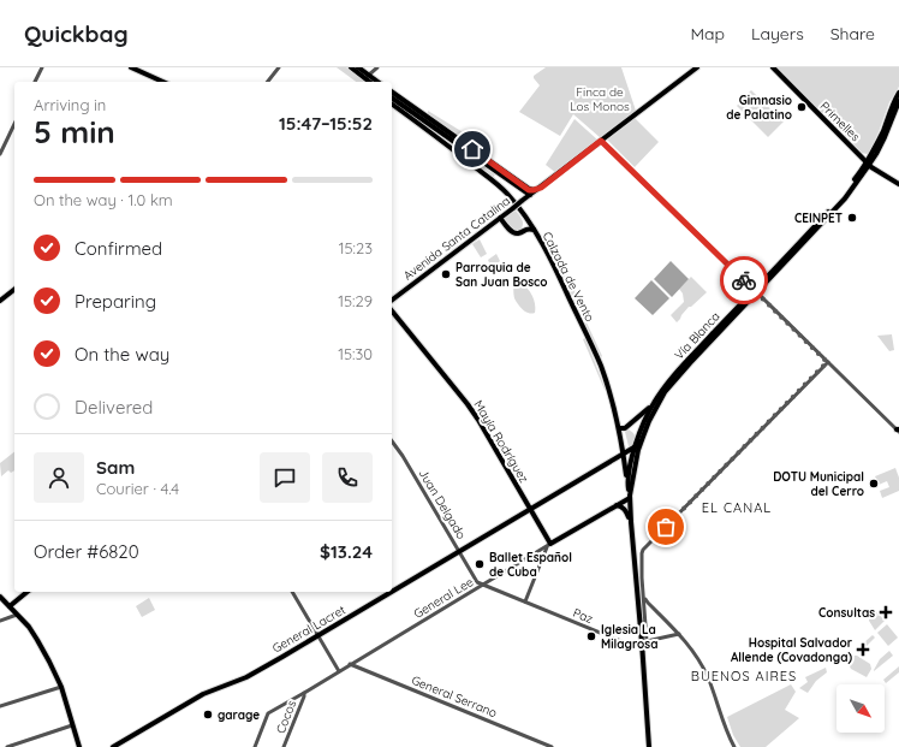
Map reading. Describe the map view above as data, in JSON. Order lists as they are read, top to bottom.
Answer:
{
  "streets": {
    "main road": [
      "Primelles",
      "Avenida Santa Catalina",
      "Calzada de Vento",
      "Vía Blanca",
      "Mayía Rodríguez",
      "General Lee",
      "General Lacret"
    ],
    "street": [
      "Juan Delgado",
      "Paz",
      "General Serrano",
      "Cocos"
    ]
  },
  "crossings": [
    ["Primelles", "Vía Blanca"],
    ["Calzada de Vento", "General Lacret"],
    ["Vía Blanca", "General Lee"],
    ["Vía Blanca", "Paz"],
    ["Vía Blanca", "General Lacret"],
    ["Mayía Rodríguez", "General Lee"],
    ["Mayía Rodríguez", "General Lacret"],
    ["Juan Delgado", "General Lee"],
    ["Juan Delgado", "Paz"],
    ["Juan Delgado", "General Lacret"],
    ["General Lee", "Paz"],
    ["General Lee", "General Serrano"],
    ["General Lee", "Cocos"]
  ],
  "districts": ["EL CANAL", "BUENOS AIRES"],
  "parks": ["Finca de Los Monos"],
  "places": {
    "other": [
      "Gimnasio de Palatino",
      "CEINPET",
      "Parroquia de San Juan Bosco",
      "DOTU Municipal del Cerro",
      "Ballet Español de Cuba",
      "Iglesia La Milagrosa",
      "garage"
    ],
    "health": ["Consultas", "Hospital Salvador Allende (Covadonga)"]
  },
  "north": "bottom right",
  "page": {
    "header": "Quickbag",
    "nav": ["Map", "Layers", "Share"],
    "heading": ["5 min", "Arriving in", "15:47–15:52"],
    "panel": [
      "Sam",
      "Courier · 4.4",
      "Order #6820",
      "$13.24"
    ],
    "bar": "On the way · 1.0 km",
    "list": [
      ["Confirmed", "15:23"],
      ["Preparing", "15:29"],
      ["On the way", "15:30"],
      "Delivered"
    ]
  }
}
